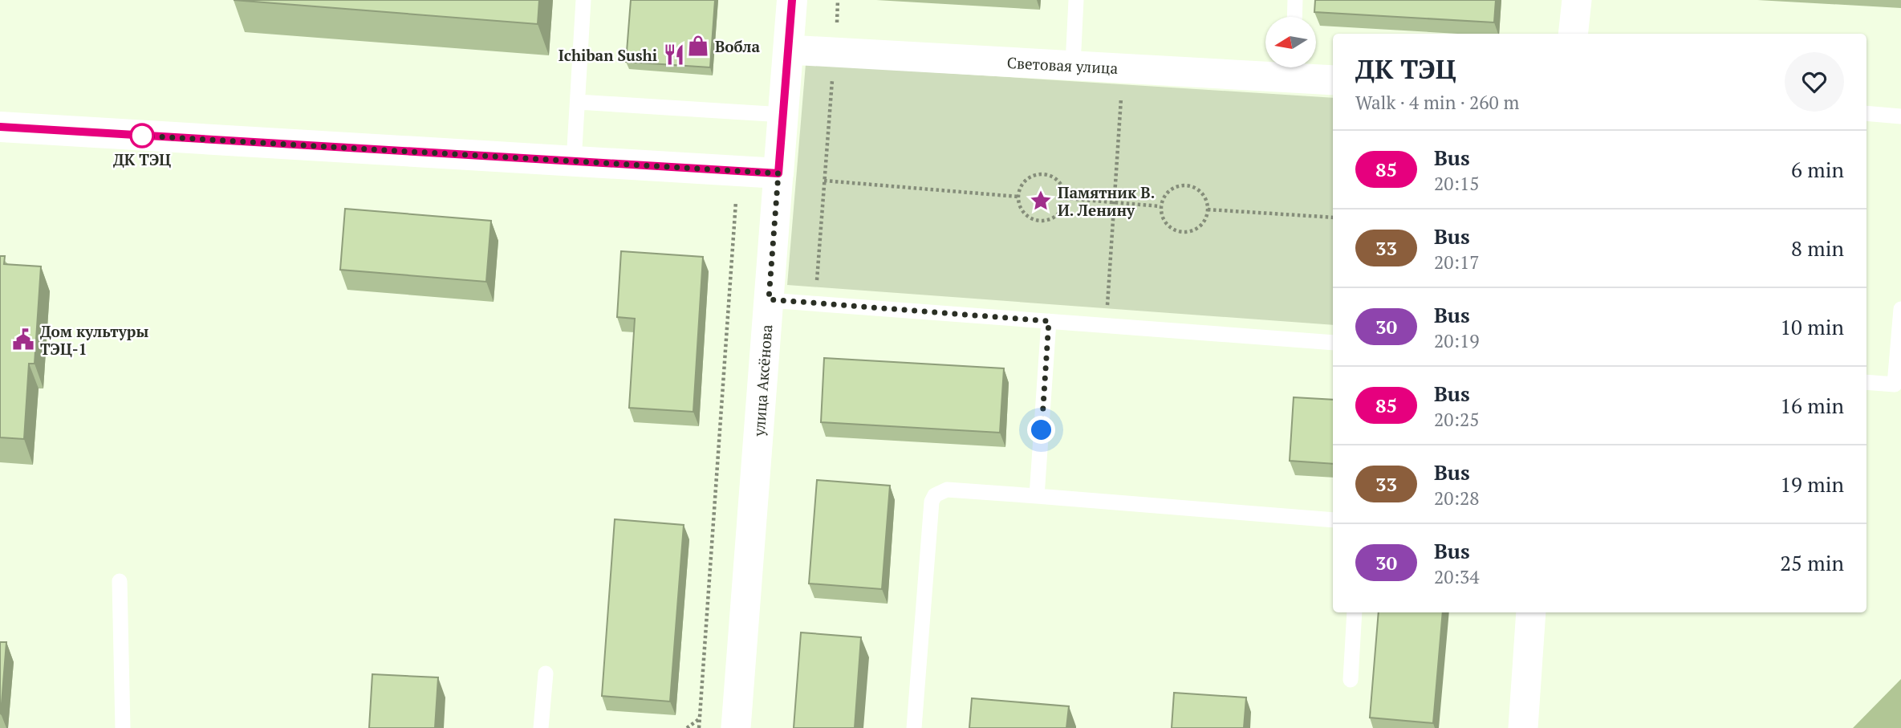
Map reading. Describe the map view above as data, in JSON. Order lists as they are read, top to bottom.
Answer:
{
  "streets": {
    "street": ["Световая улица", "улица Аксёнова"]
  },
  "crossings": [
    ["Световая улица", "улица Аксёнова"]
  ],
  "places": {
    "shop": ["Вобла"],
    "restaurant": ["Ichiban Sushi"],
    "other": ["ДК ТЭЦ"],
    "place": ["Памятник В. И. Ленину"],
    "public building": ["Дом культуры ТЭЦ-1"]
  },
  "lines": ["bus line 85"],
  "north": "left",
  "page": {
    "heading": ["ДК ТЭЦ", "Walk · 4 min · 260 m"],
    "list": [
      {
        "mark": "85",
        "name": "Bus",
        "note": "20:15",
        "value": "6 min"
      },
      {
        "mark": "33",
        "name": "Bus",
        "note": "20:17",
        "value": "8 min"
      },
      {
        "mark": "30",
        "name": "Bus",
        "note": "20:19",
        "value": "10 min"
      },
      {
        "mark": "85",
        "name": "Bus",
        "note": "20:25",
        "value": "16 min"
      },
      {
        "mark": "33",
        "name": "Bus",
        "note": "20:28",
        "value": "19 min"
      },
      {
        "mark": "30",
        "name": "Bus",
        "note": "20:34",
        "value": "25 min"
      }
    ]
  }
}
